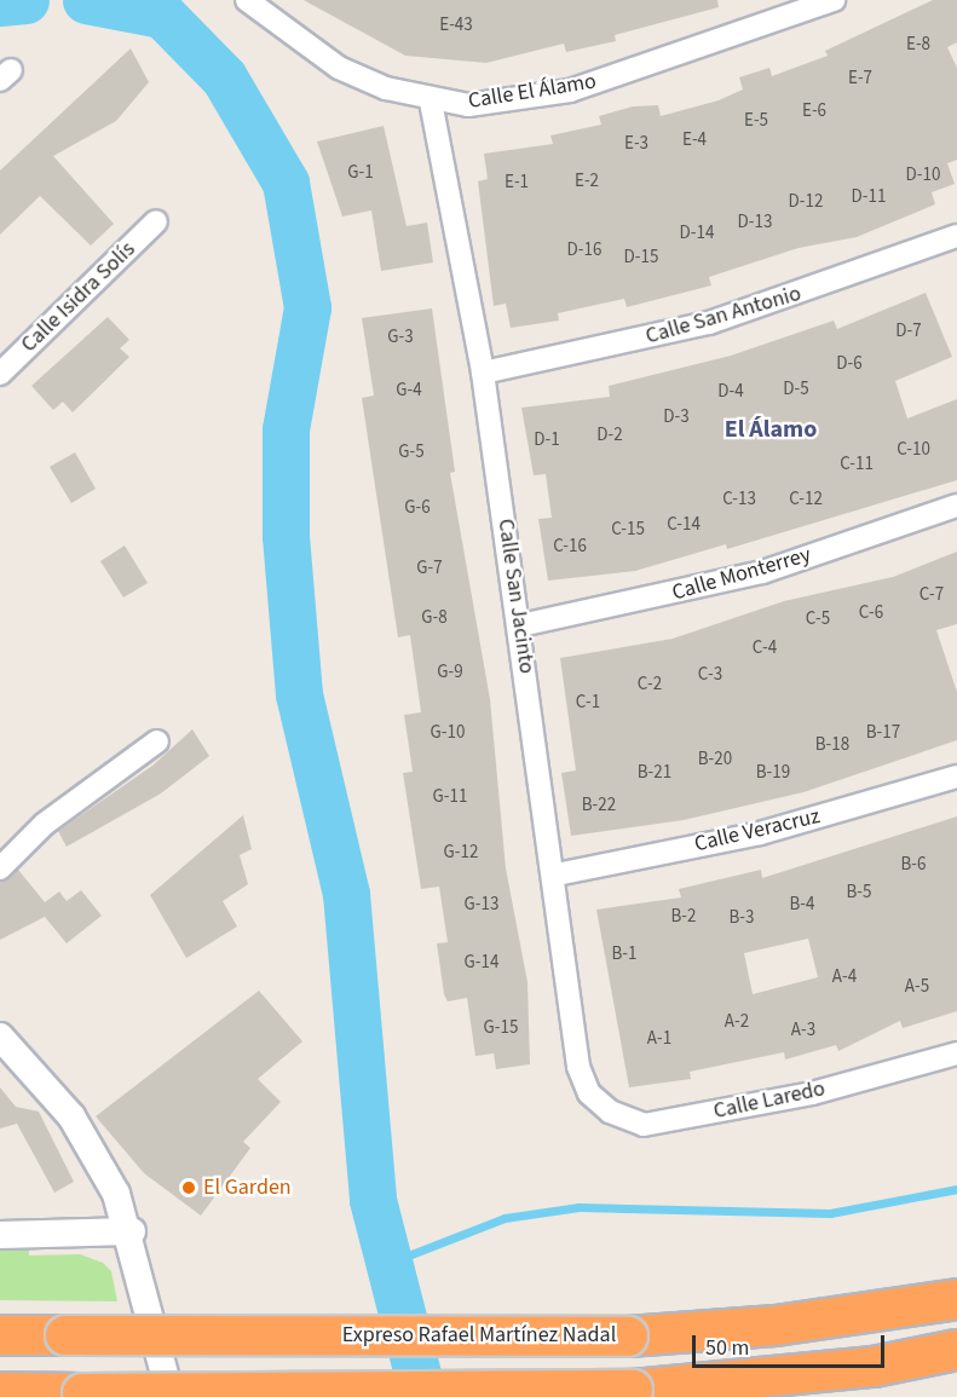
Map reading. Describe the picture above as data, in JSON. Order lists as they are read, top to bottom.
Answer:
{
  "streets": {
    "highway": ["Expreso Rafael Martínez Nadal"],
    "street": [
      "Calle El Álamo",
      "Calle Isidra Solís",
      "Calle San Antonio",
      "Calle Monterrey",
      "Calle San Jacinto",
      "Calle Veracruz",
      "Calle Laredo"
    ]
  },
  "crossings": [
    ["Calle El Álamo", "Calle San Jacinto"],
    ["Calle San Antonio", "Calle San Jacinto"],
    ["Calle Monterrey", "Calle San Jacinto"],
    ["Calle San Jacinto", "Calle Veracruz"],
    ["Calle San Jacinto", "Calle Laredo"]
  ],
  "districts": ["El Álamo"],
  "places": ["El Garden"],
  "house_numbers": [
    "E-43",
    "E-8",
    "E-7",
    "E-6",
    "E-5",
    "E-4",
    "E-3",
    "G-1",
    "D-10",
    "E-2",
    "E-1",
    "D-11",
    "D-12",
    "D-13",
    "D-14",
    "D-16",
    "D-15",
    "D-7",
    "G-3",
    "D-6",
    "D-5",
    "G-4",
    "D-4",
    "D-3",
    "D-2",
    "D-1",
    "C-10",
    "G-5",
    "C-11",
    "C-13",
    "C-12",
    "G-6",
    "C-14",
    "C-15",
    "C-16",
    "G-7",
    "C-7",
    "C-6",
    "G-8",
    "C-5",
    "C-4",
    "G-9",
    "C-3",
    "C-2",
    "C-1",
    "G-10",
    "B-17",
    "B-18",
    "B-20",
    "B-21",
    "B-19",
    "G-11",
    "B-22",
    "G-12",
    "B-6",
    "B-5",
    "G-13",
    "B-4",
    "B-2",
    "B-3",
    "B-1",
    "G-14",
    "A-4",
    "A-5",
    "A-2",
    "G-15",
    "A-3",
    "A-1"
  ],
  "scale_bar": "50 m"
}
